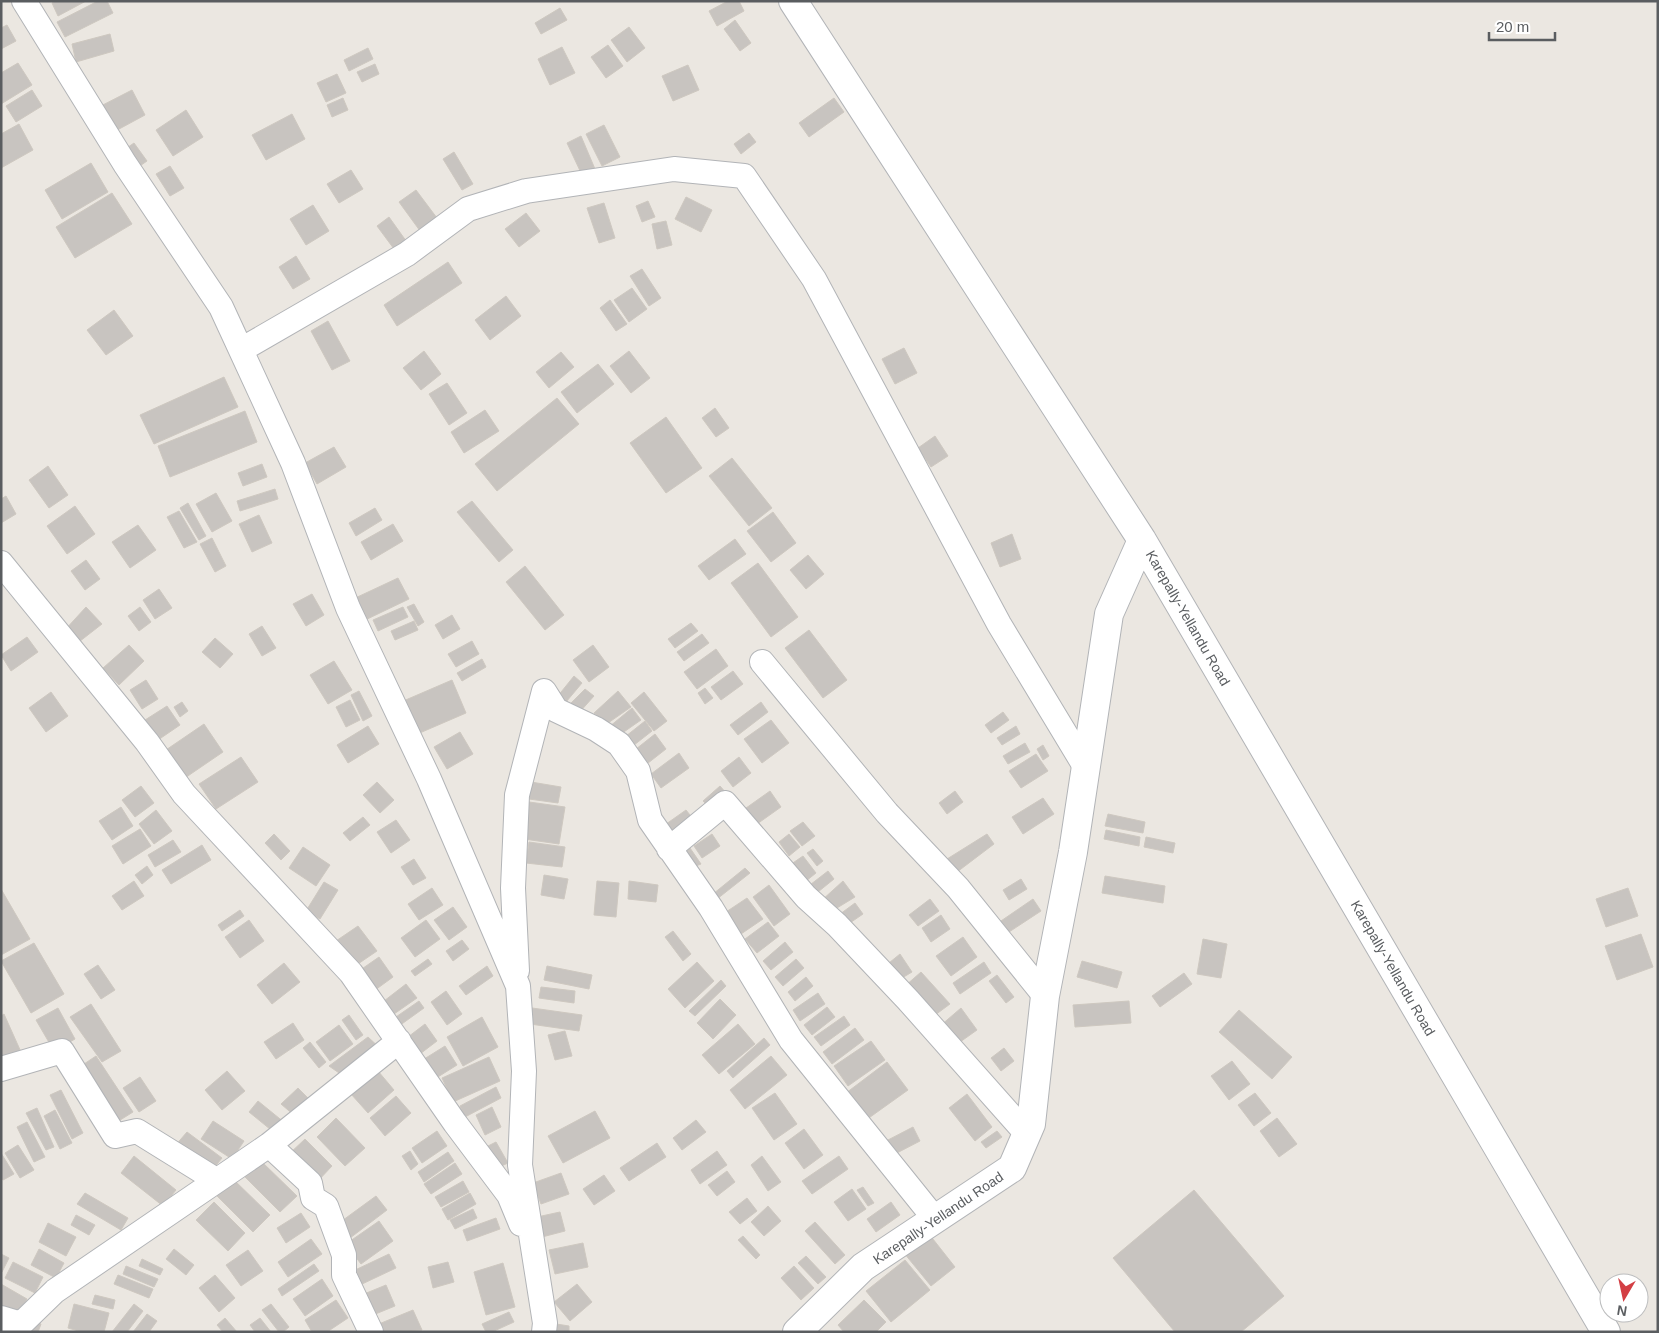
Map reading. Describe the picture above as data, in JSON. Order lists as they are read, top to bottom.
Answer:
{
  "streets": {
    "street": ["Karepally-Yellandu Road"]
  },
  "scale_bar": "20 m",
  "north": "bottom"
}
